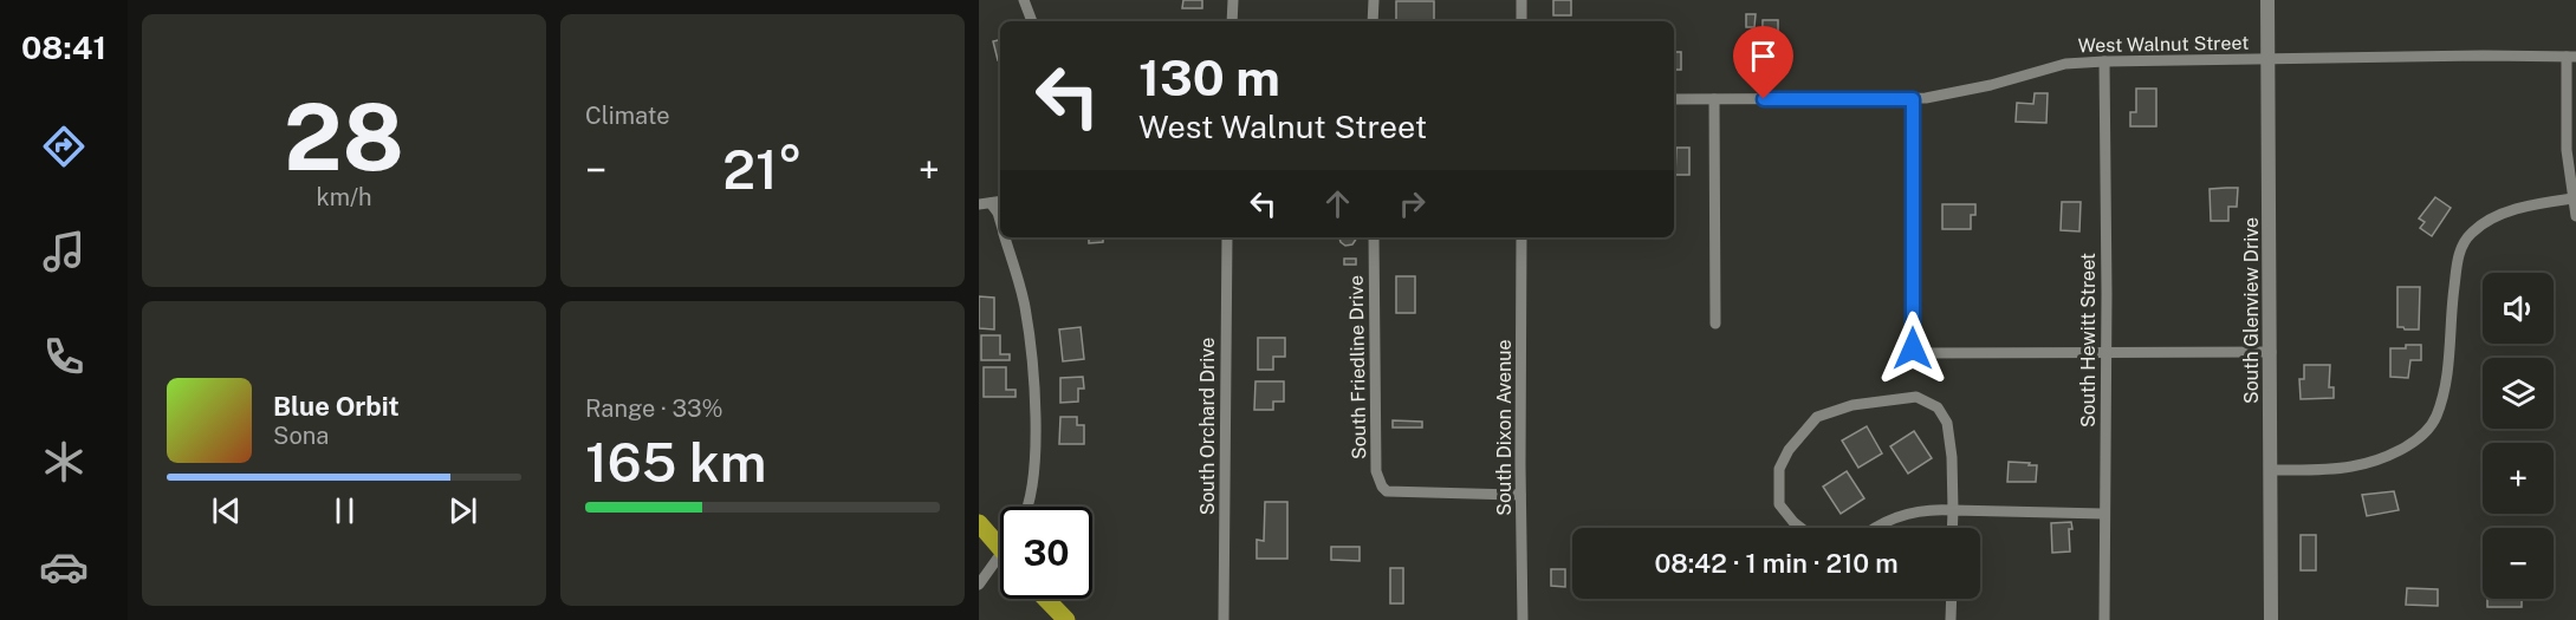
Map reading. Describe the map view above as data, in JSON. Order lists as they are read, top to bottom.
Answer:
{
  "streets": {
    "street": [
      "West Walnut Street",
      "South Glenview Drive",
      "South Hewitt Street",
      "South Friedline Drive",
      "South Orchard Drive",
      "South Dixon Avenue"
    ]
  },
  "crossings": [
    ["West Walnut Street", "South Glenview Drive"],
    ["West Walnut Street", "South Hewitt Street"],
    ["South Friedline Drive", "South Dixon Avenue"]
  ],
  "page": {
    "tabs": "08:41",
    "tile": [
      ["28", "km/h"],
      "Climate",
      ["Range · 33%", "165 km"]
    ],
    "turn": ["130 m", "West Walnut Street"],
    "heat": ["−", "21°", "+"],
    "map_buttons": ["+", "−"],
    "song": ["Blue Orbit", "Sona"],
    "limit": "30",
    "trip": "08:42 · 1 min · 210 m"
  }
}
